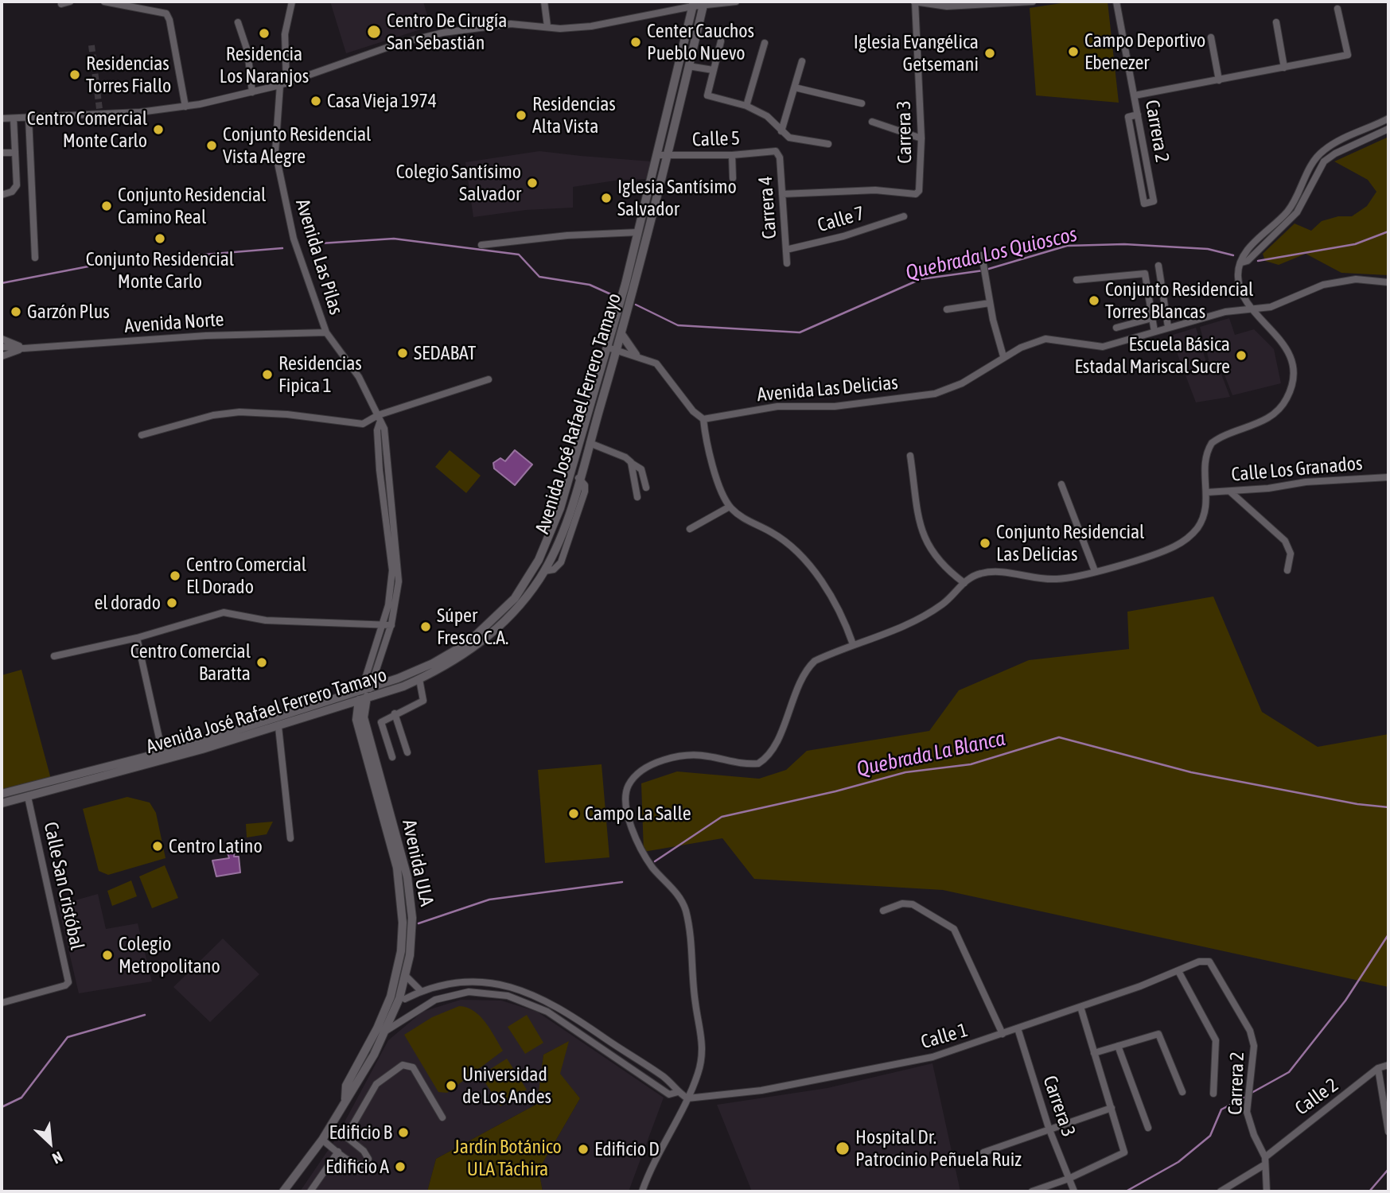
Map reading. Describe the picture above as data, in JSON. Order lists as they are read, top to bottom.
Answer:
{
  "streets": {
    "street": [
      "Carrera 2",
      "Carrera 3",
      "Calle 5",
      "Carrera 4",
      "Calle 7",
      "Avenida Las Pilas",
      "Avenida Norte",
      "Avenida Las Delicias",
      "Avenida José Rafael Ferrero Tamayo",
      "Calle Los Granados",
      "Avenida ULA",
      "Calle San Cristóbal",
      "Calle 1",
      "Calle 2"
    ]
  },
  "crossings": [
    ["Carrera 2", "Calle 1"],
    ["Carrera 2", "Calle 2"],
    ["Carrera 3", "Carrera 4"],
    ["Carrera 3", "Calle 1"],
    ["Calle 5", "Carrera 4"],
    ["Calle 5", "Avenida José Rafael Ferrero Tamayo"],
    ["Carrera 4", "Calle 7"],
    ["Avenida Las Pilas", "Avenida Norte"],
    ["Avenida Las Pilas", "Avenida José Rafael Ferrero Tamayo"],
    ["Avenida Las Pilas", "Avenida ULA"],
    ["Avenida José Rafael Ferrero Tamayo", "Avenida ULA"],
    ["Avenida José Rafael Ferrero Tamayo", "Calle San Cristóbal"]
  ],
  "water": ["Quebrada Los Quioscos", "Quebrada La Blanca"],
  "parks": ["Jardín Botánico ULA Táchira"],
  "places": [
    "Centro De Cirugía San Sebastián",
    "Residencia Los Naranjos",
    "Center Cauchos Pueblo Nuevo",
    "Campo Deportivo Ebenezer",
    "Iglesia Evangélica Getsemani",
    "Residencias Torres Fiallo",
    "Casa Vieja 1974",
    "Residencias Alta Vista",
    "Centro Comercial Monte Carlo",
    "Conjunto Residencial Vista Alegre",
    "Colegio Santísimo Salvador",
    "Iglesia Santísimo Salvador",
    "Conjunto Residencial Camino Real",
    "Conjunto Residencial Monte Carlo",
    "Conjunto Residencial Torres Blancas",
    "Garzón Plus",
    "SEDABAT",
    "Escuela Básica Estadal Mariscal Sucre",
    "Residencias Fipica 1",
    "Conjunto Residencial Las Delicias",
    "Centro Comercial El Dorado",
    "el dorado",
    "Súper Fresco C.A.",
    "Centro Comercial Baratta",
    "Campo La Salle",
    "Centro Latino",
    "Colegio Metropolitano",
    "Universidad de Los Andes",
    "Edificio B",
    "Hospital Dr. Patrocinio Peñuela Ruiz",
    "Edificio D",
    "Edificio A"
  ],
  "north": "bottom right"
}
